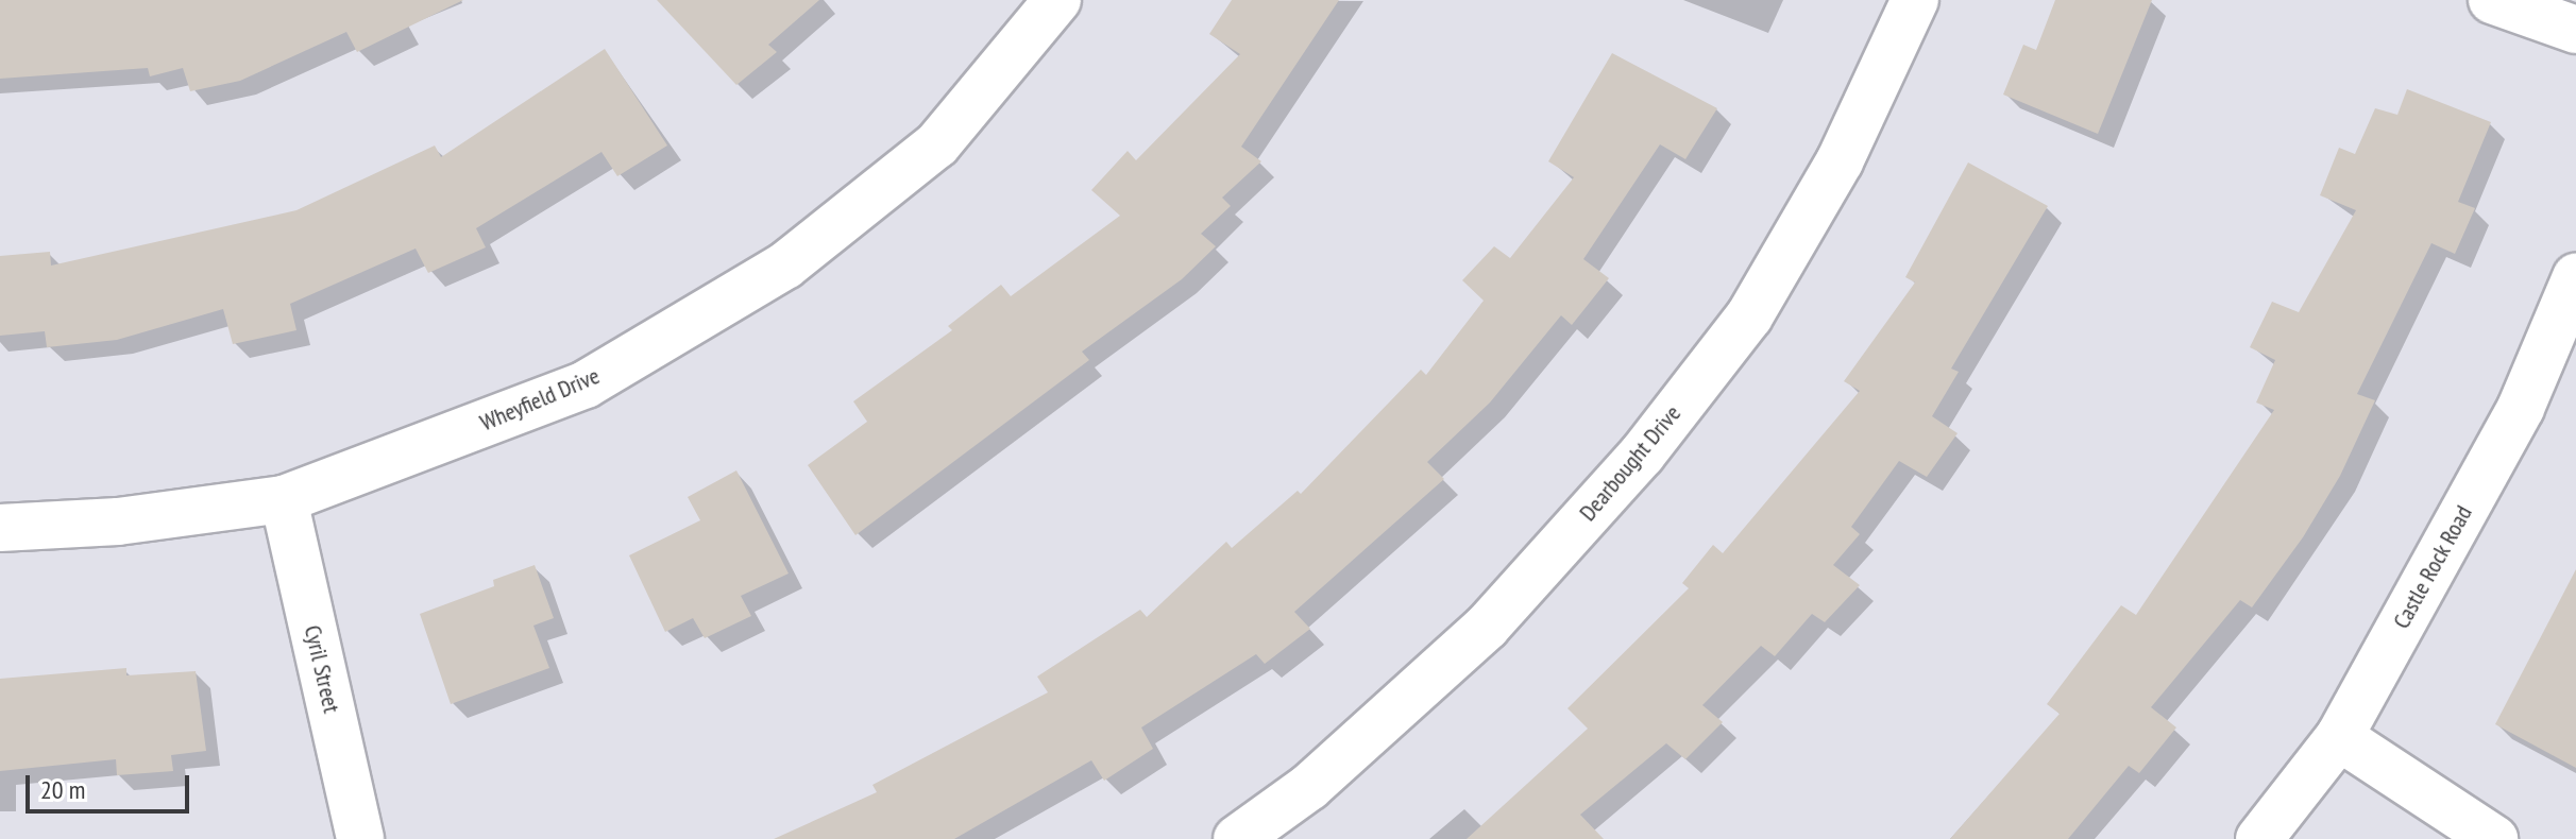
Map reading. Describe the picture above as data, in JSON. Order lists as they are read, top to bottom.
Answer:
{
  "streets": {
    "street": [
      "Wheyfield Drive",
      "Dearbought Drive",
      "Castle Rock Road",
      "Cyril Street"
    ]
  },
  "crossings": [
    ["Wheyfield Drive", "Cyril Street"]
  ],
  "scale_bar": "20 m"
}
